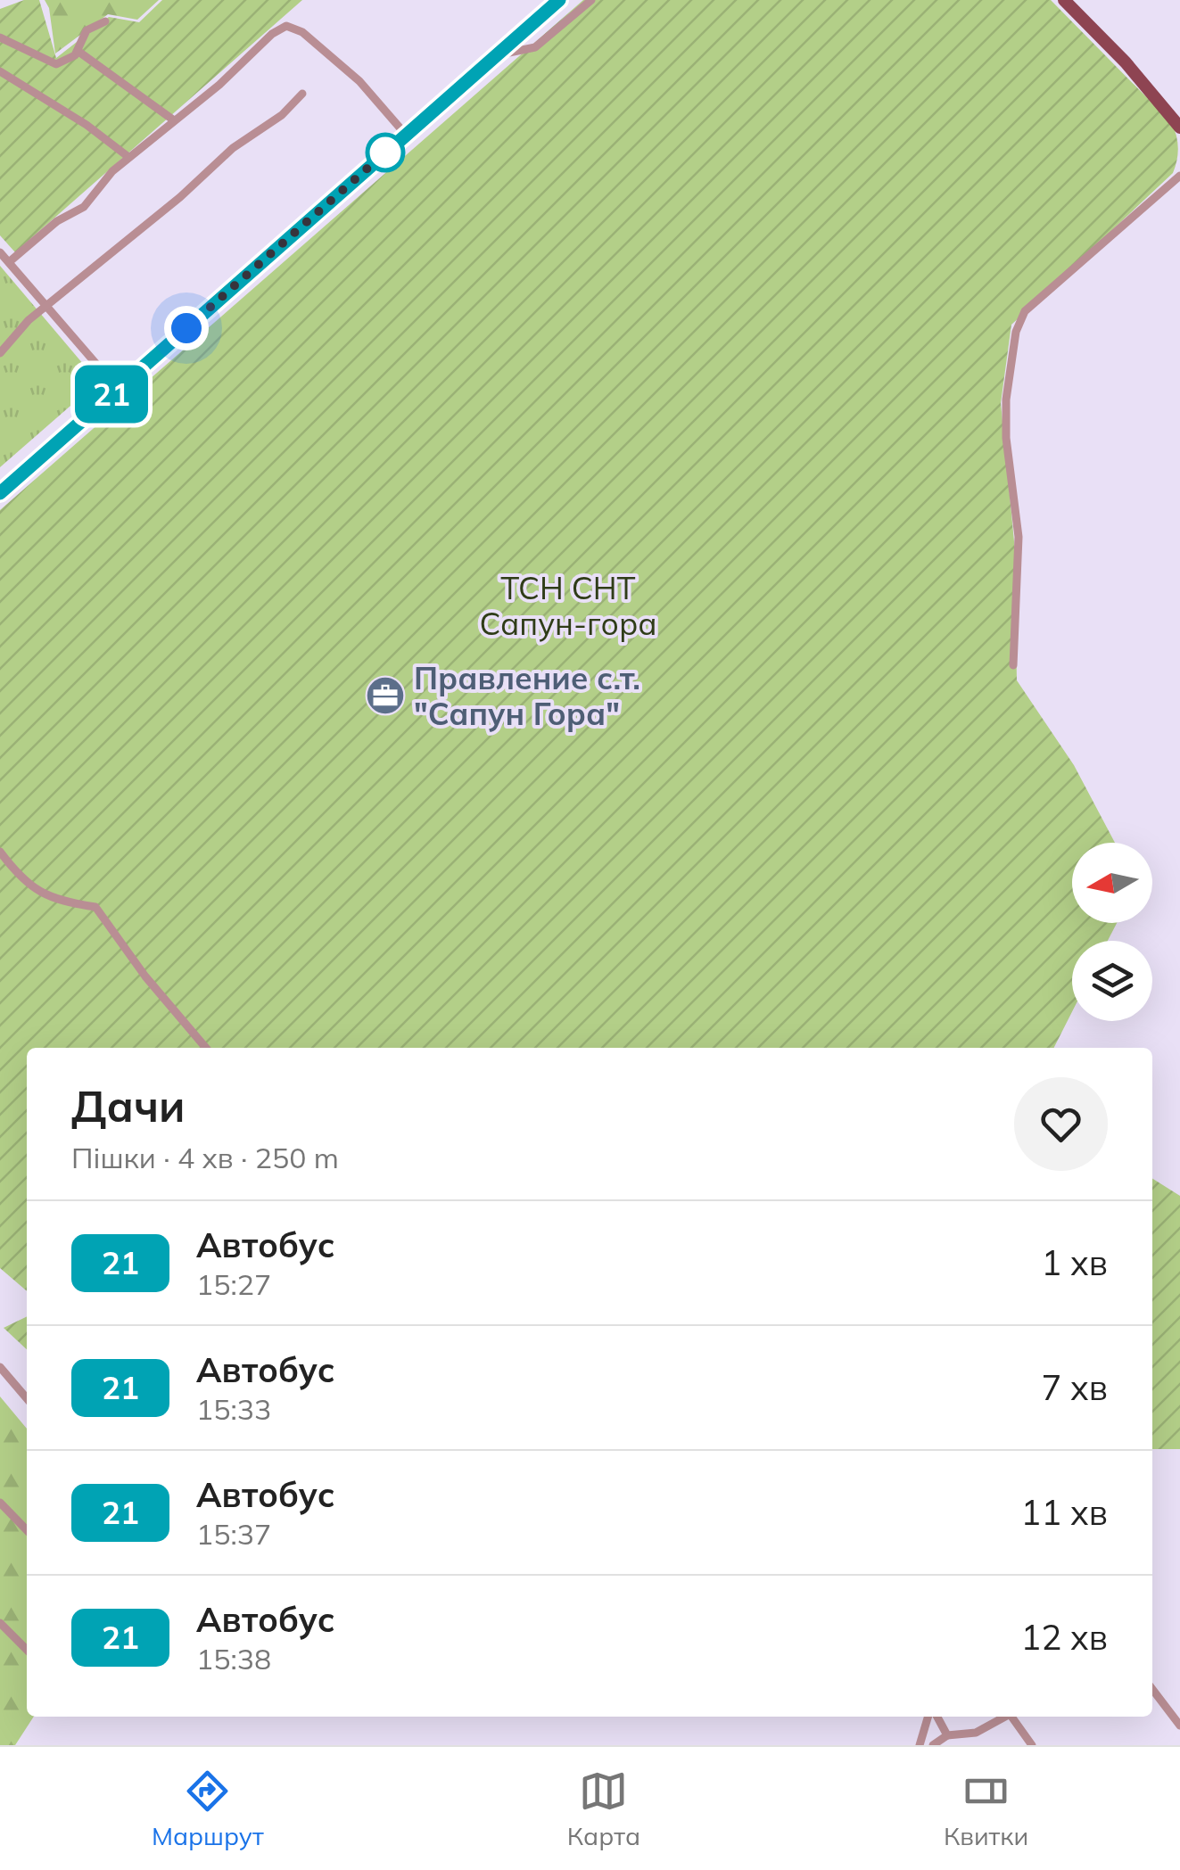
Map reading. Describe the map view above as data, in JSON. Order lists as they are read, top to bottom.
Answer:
{
  "parks": ["ТСН СНТ Сапун-гора"],
  "places": {
    "office": ["Правление с.т. \"Сапун Гора\""]
  },
  "lines": ["bus line 21"],
  "north": "left",
  "page": {
    "on_map": "21",
    "heading": ["Дачи", "Пішки · 4 хв · 250 m"],
    "list": [
      {
        "mark": "21",
        "name": "Автобус",
        "note": "15:27",
        "value": "1 хв"
      },
      {
        "mark": "21",
        "name": "Автобус",
        "note": "15:33",
        "value": "7 хв"
      },
      {
        "mark": "21",
        "name": "Автобус",
        "note": "15:37",
        "value": "11 хв"
      },
      {
        "mark": "21",
        "name": "Автобус",
        "note": "15:38",
        "value": "12 хв"
      }
    ],
    "tabs": ["Маршрут", "Карта", "Квитки"]
  }
}
